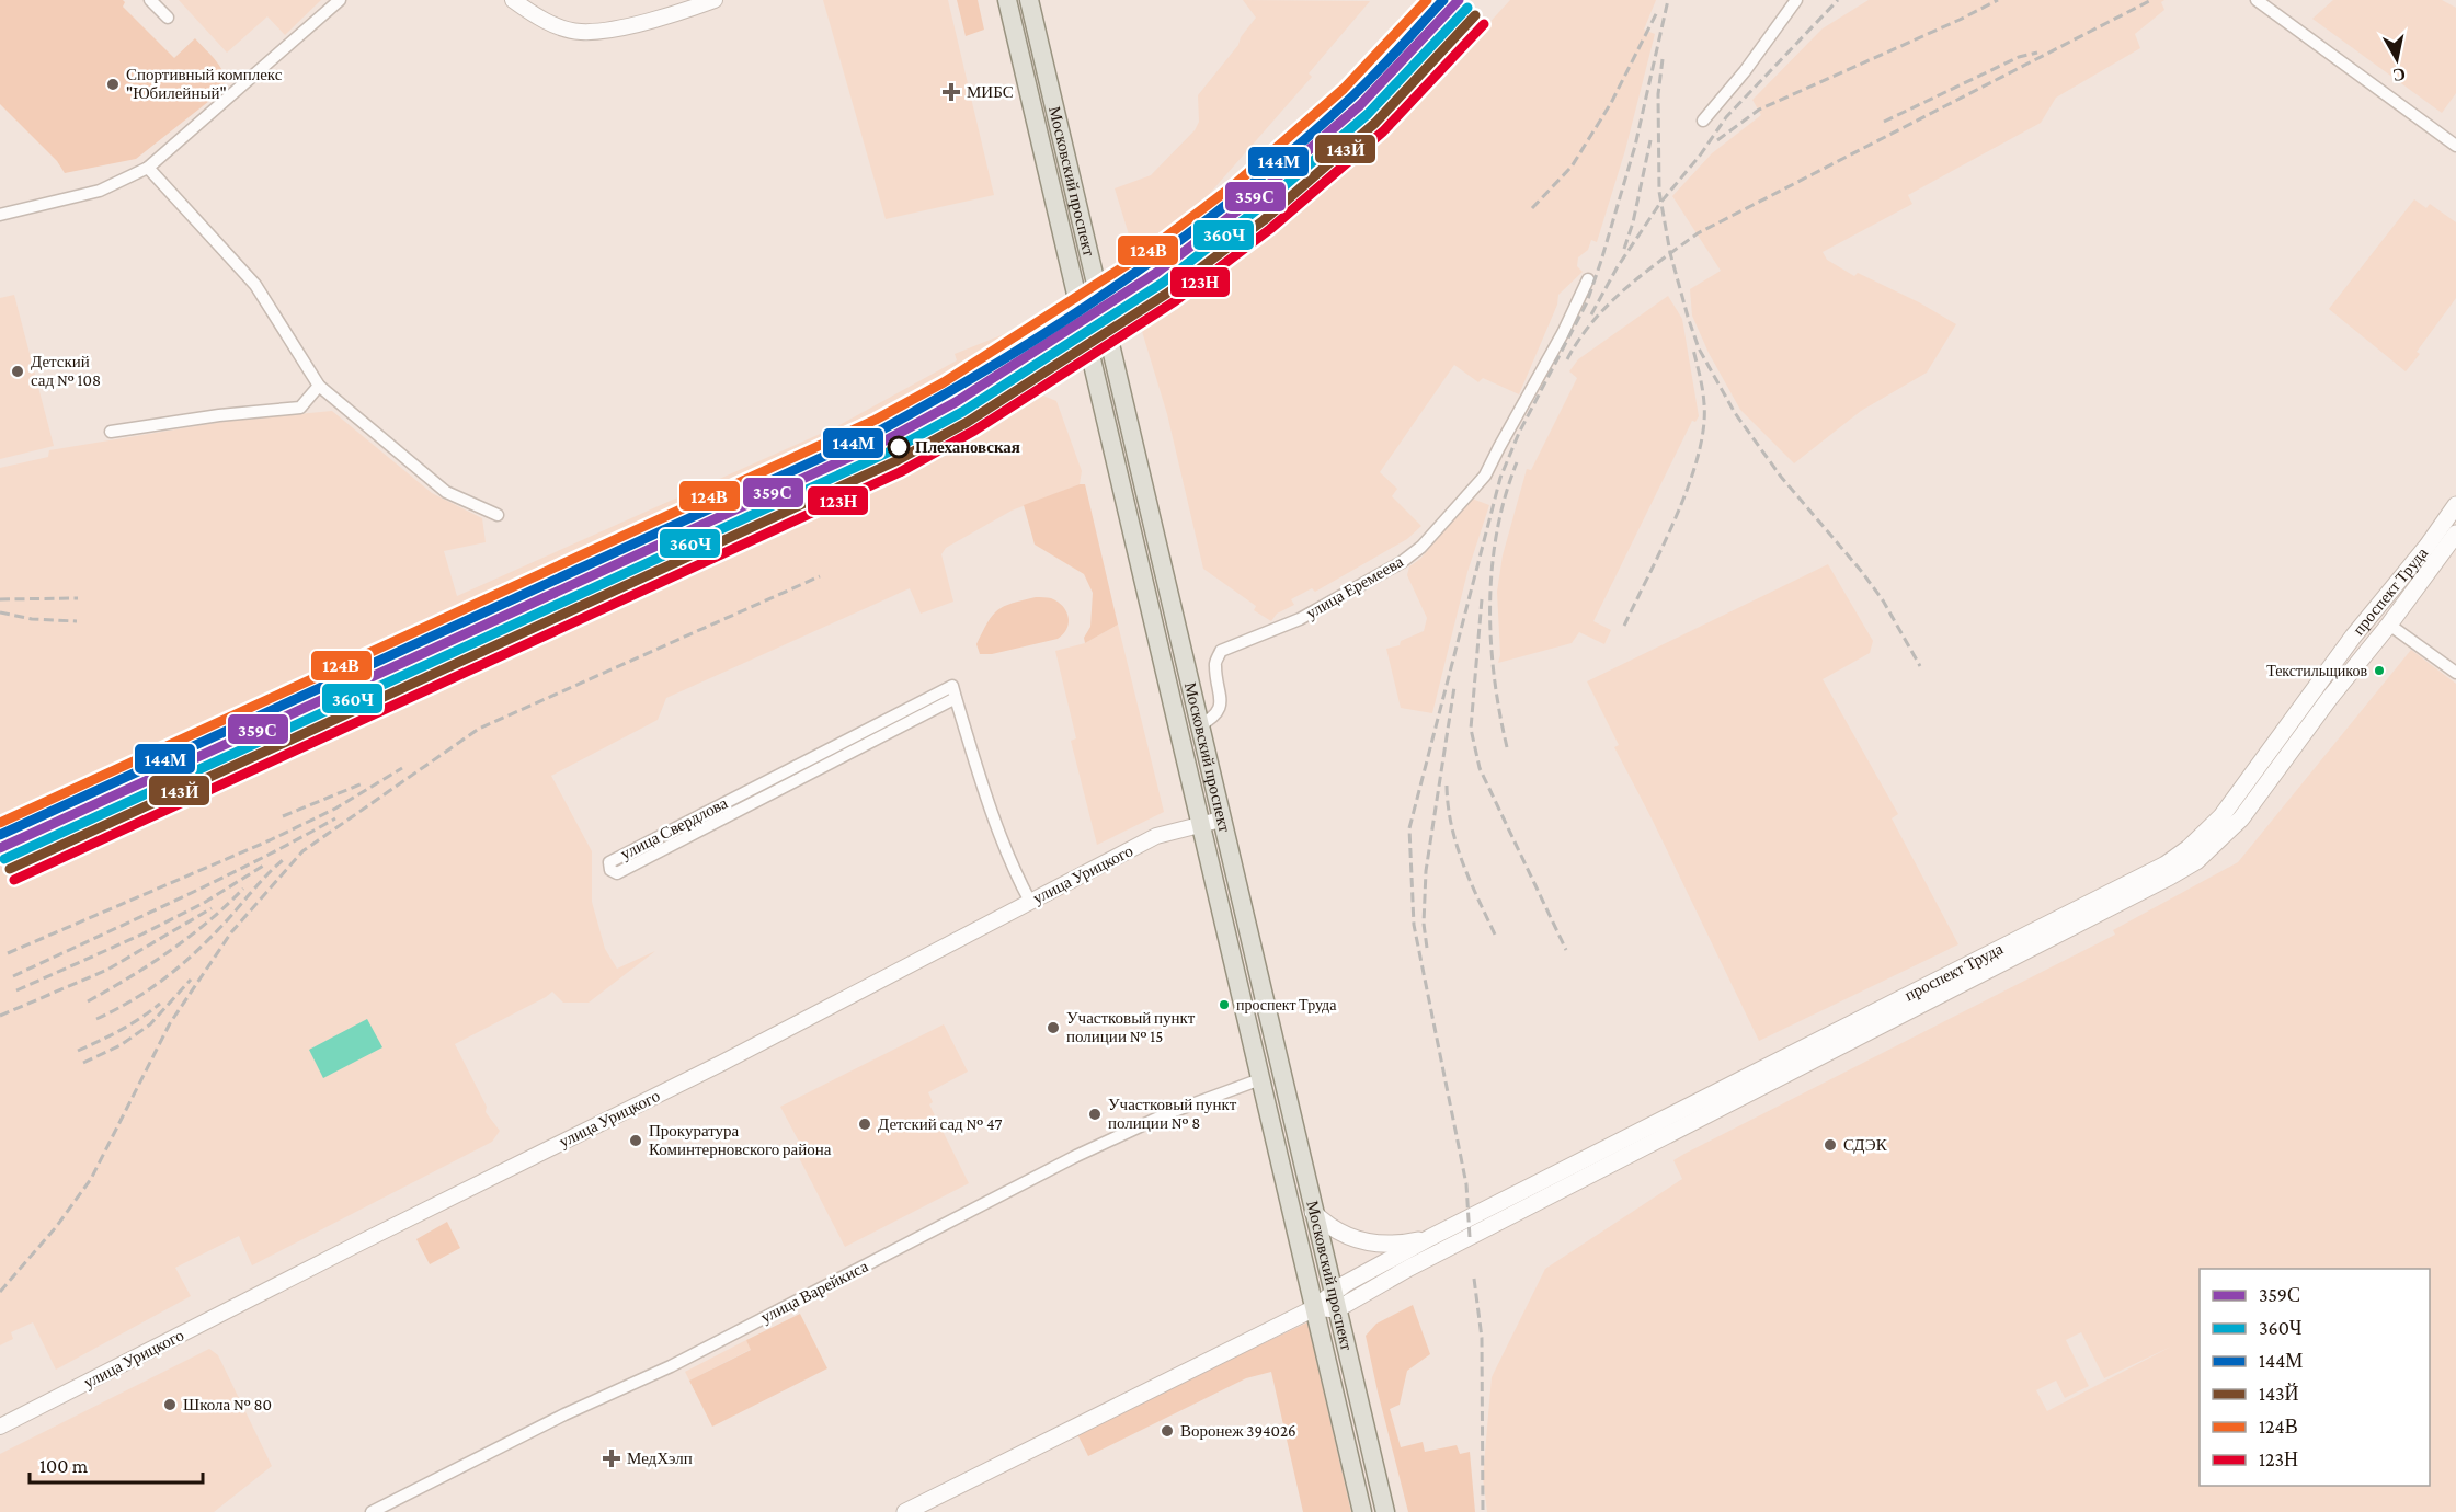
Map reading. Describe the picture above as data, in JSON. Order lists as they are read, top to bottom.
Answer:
{
  "streets": {
    "main road": ["Московский проспект", "проспект Труда"],
    "street": [
      "улица Еремеева",
      "улица Свердлова",
      "улица Урицкого",
      "улица Варейкиса"
    ]
  },
  "crossings": [
    ["Московский проспект", "улица Еремеева"],
    ["Московский проспект", "проспект Труда"],
    ["Московский проспект", "улица Урицкого"],
    ["Московский проспект", "улица Варейкиса"]
  ],
  "places": {
    "other": [
      "Спортивный комплекс \"Юбилейный\"",
      "Детский сад № 108",
      "Плехановская",
      "Текстильщиков",
      "проспект Труда",
      "Участковый пункт полиции № 15",
      "Участковый пункт полиции № 8",
      "Детский сад № 47",
      "Прокуратура Коминтерновского района",
      "СДЭК",
      "Школа № 80",
      "Воронеж 394026"
    ],
    "health": ["МИБС", "МедХэлп"]
  },
  "lines": [
    "transit line 359С",
    "transit line 144М",
    "transit line 124В",
    "transit line 360Ч",
    "transit line 143Й",
    "transit line 123Н"
  ],
  "legend": [
    "359С",
    "360Ч",
    "144М",
    "143Й",
    "124В",
    "123Н"
  ],
  "scale_bar": "100 m",
  "north": "bottom"
}
